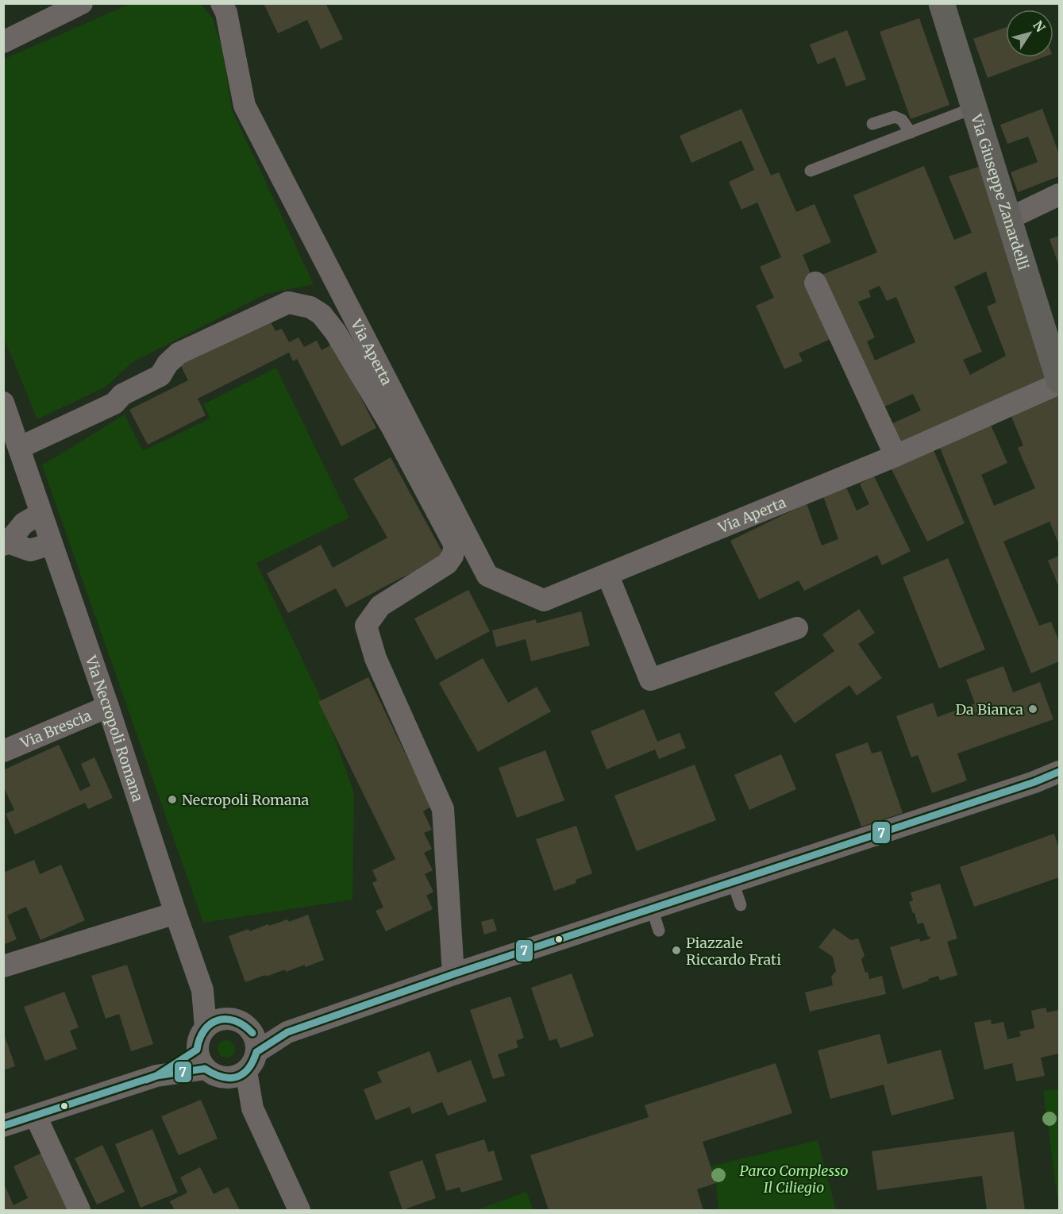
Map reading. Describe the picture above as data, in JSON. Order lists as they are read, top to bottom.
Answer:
{
  "streets": {
    "street": [
      "Via Giuseppe Zanardelli",
      "Via Aperta",
      "Via Necropoli Romana",
      "Via Brescia"
    ]
  },
  "crossings": [
    ["Via Giuseppe Zanardelli", "Via Aperta"],
    ["Via Aperta", "Via Necropoli Romana"],
    ["Via Necropoli Romana", "Via Brescia"]
  ],
  "parks": ["Parco Complesso Il Ciliegio"],
  "places": ["Da Bianca", "Necropoli Romana", "Piazzale Riccardo Frati"],
  "lines": ["transit line 7"],
  "north": "top right"
}
